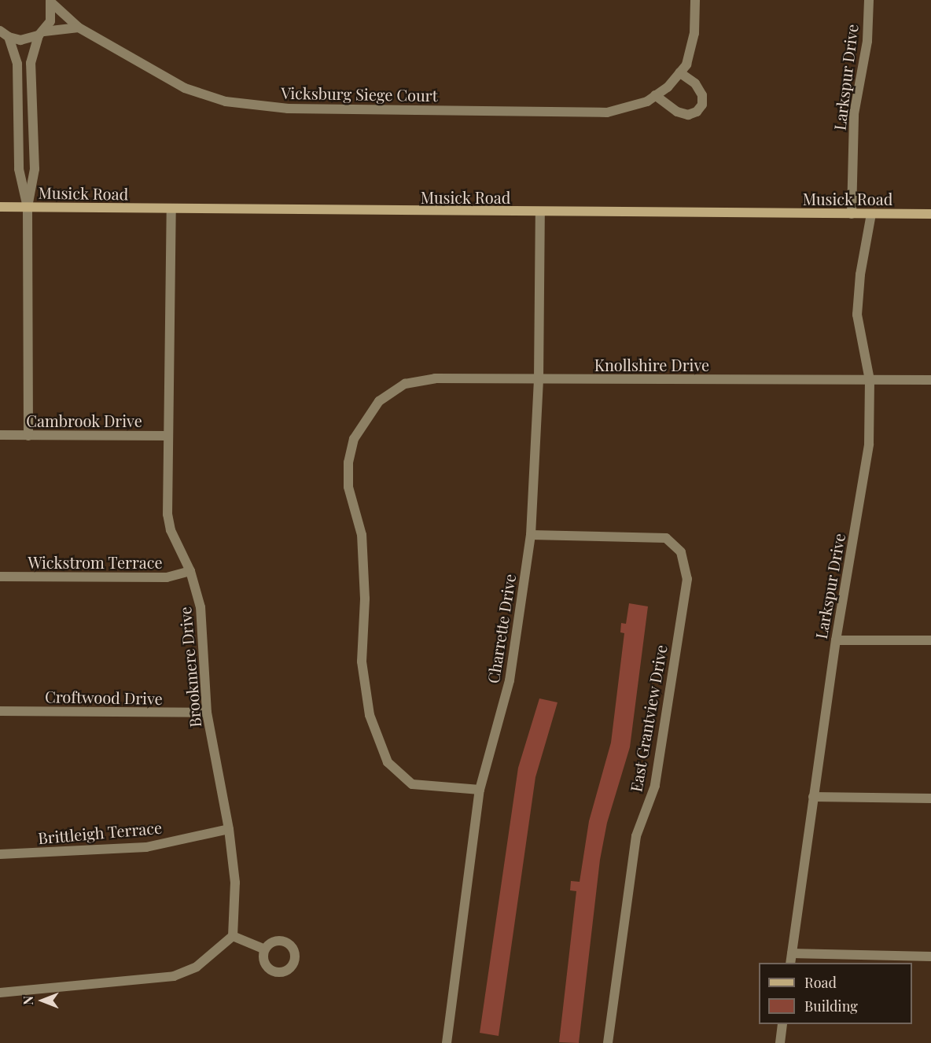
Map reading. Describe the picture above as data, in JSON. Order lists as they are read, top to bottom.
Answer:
{
  "streets": {
    "street": [
      "Larkspur Drive",
      "Vicksburg Siege Court",
      "Musick Road",
      "Knollshire Drive",
      "Cambrook Drive",
      "Wickstrom Terrace",
      "Charrette Drive",
      "Brookmere Drive",
      "Croftwood Drive",
      "East Grantview Drive",
      "Brittleigh Terrace"
    ]
  },
  "crossings": [
    ["Larkspur Drive", "Musick Road"],
    ["Larkspur Drive", "Knollshire Drive"],
    ["Musick Road", "Charrette Drive"],
    ["Musick Road", "Brookmere Drive"],
    ["Knollshire Drive", "Charrette Drive"],
    ["Cambrook Drive", "Brookmere Drive"],
    ["Wickstrom Terrace", "Brookmere Drive"],
    ["Charrette Drive", "East Grantview Drive"],
    ["Brookmere Drive", "Croftwood Drive"],
    ["Brookmere Drive", "Brittleigh Terrace"]
  ],
  "legend": ["Road", "Building"],
  "north": "left"
}
